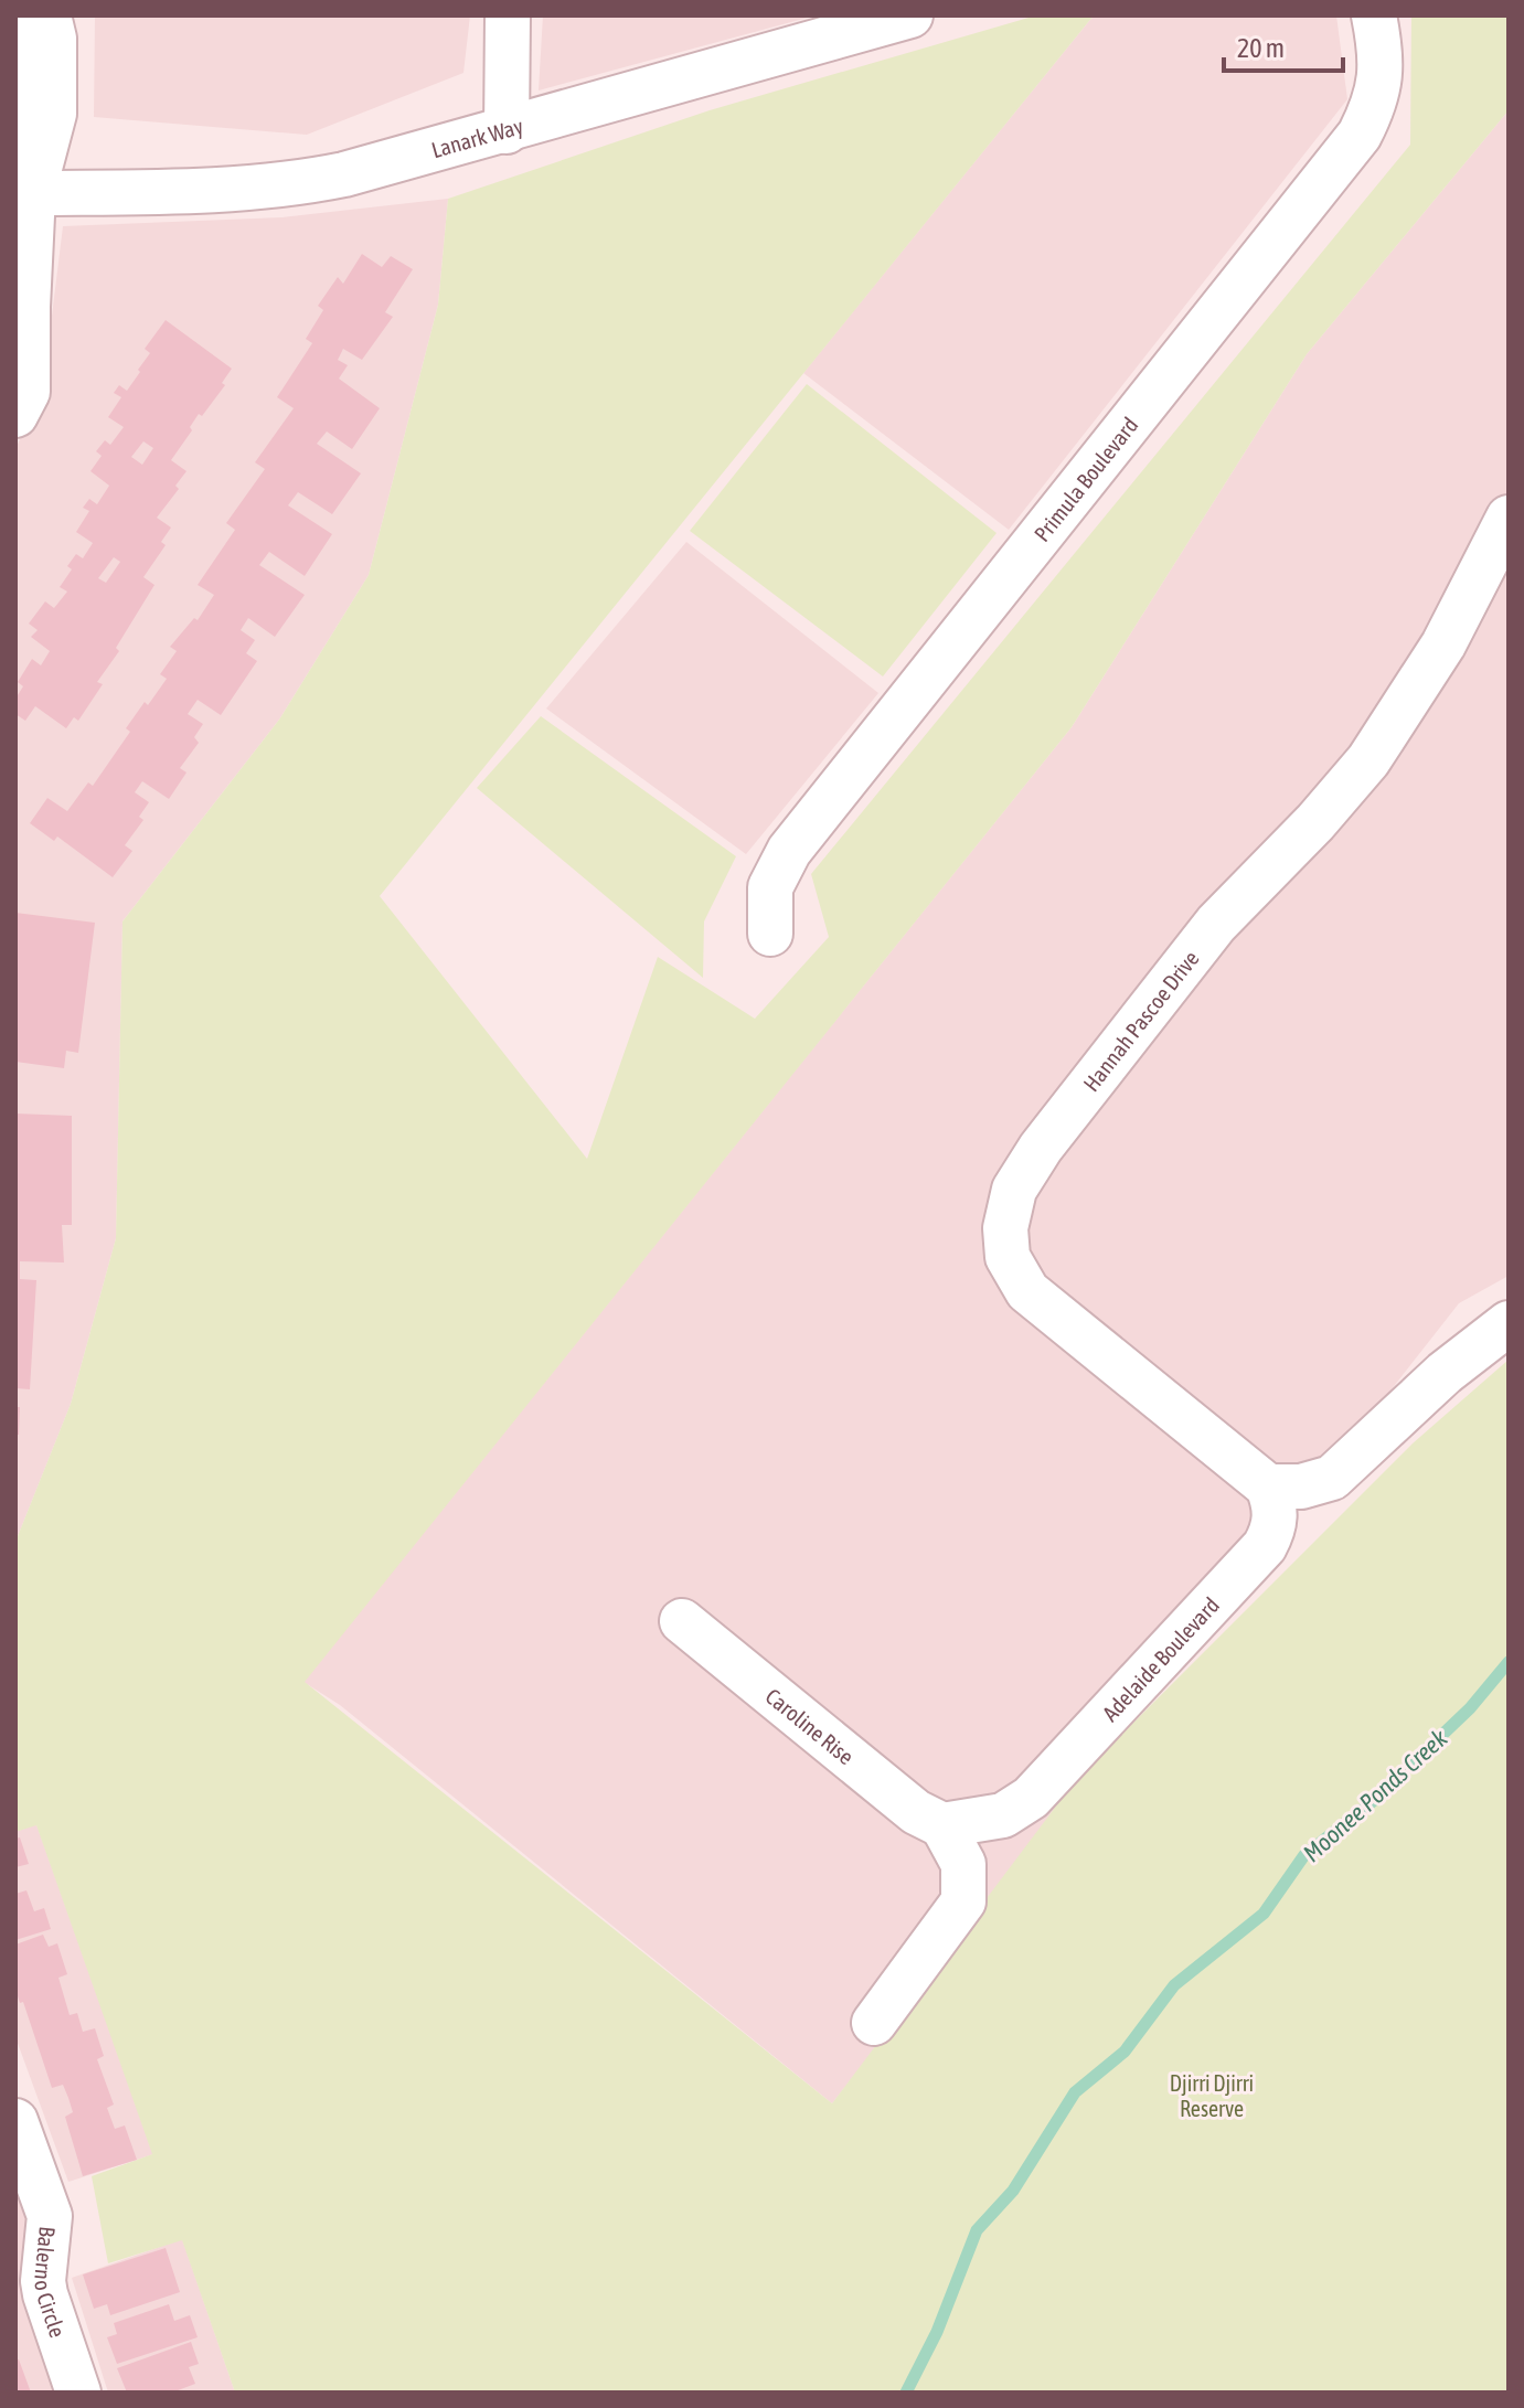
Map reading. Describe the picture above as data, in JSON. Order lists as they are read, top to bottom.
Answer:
{
  "streets": {
    "street": [
      "Lanark Way",
      "Primula Boulevard",
      "Hannah Pascoe Drive",
      "Adelaide Boulevard",
      "Caroline Rise",
      "Balerno Circle"
    ]
  },
  "crossings": [
    ["Hannah Pascoe Drive", "Adelaide Boulevard"],
    ["Adelaide Boulevard", "Caroline Rise"]
  ],
  "water": ["Moonee Ponds Creek"],
  "parks": ["Djirri Djirri Reserve"],
  "scale_bar": "20 m"
}
